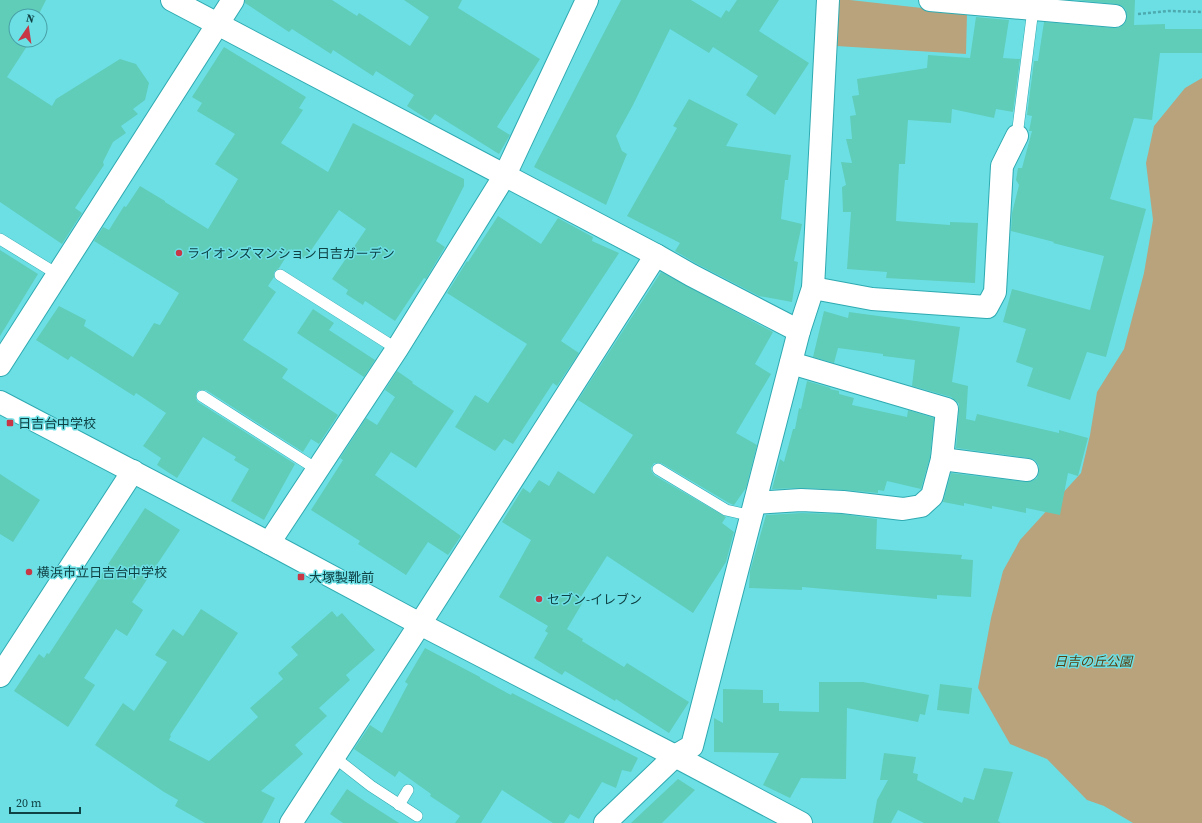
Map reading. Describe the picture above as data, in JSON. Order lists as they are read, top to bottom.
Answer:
{
  "parks": ["日吉の丘公園"],
  "places": {
    "other": ["ライオンズマンション日吉ガーデン", "横浜市立日吉台中学校", "セブン-イレブン"],
    "transit": ["日吉台中学校", "大塚製靴前"]
  },
  "scale_bar": "20 m",
  "north": "top"
}
